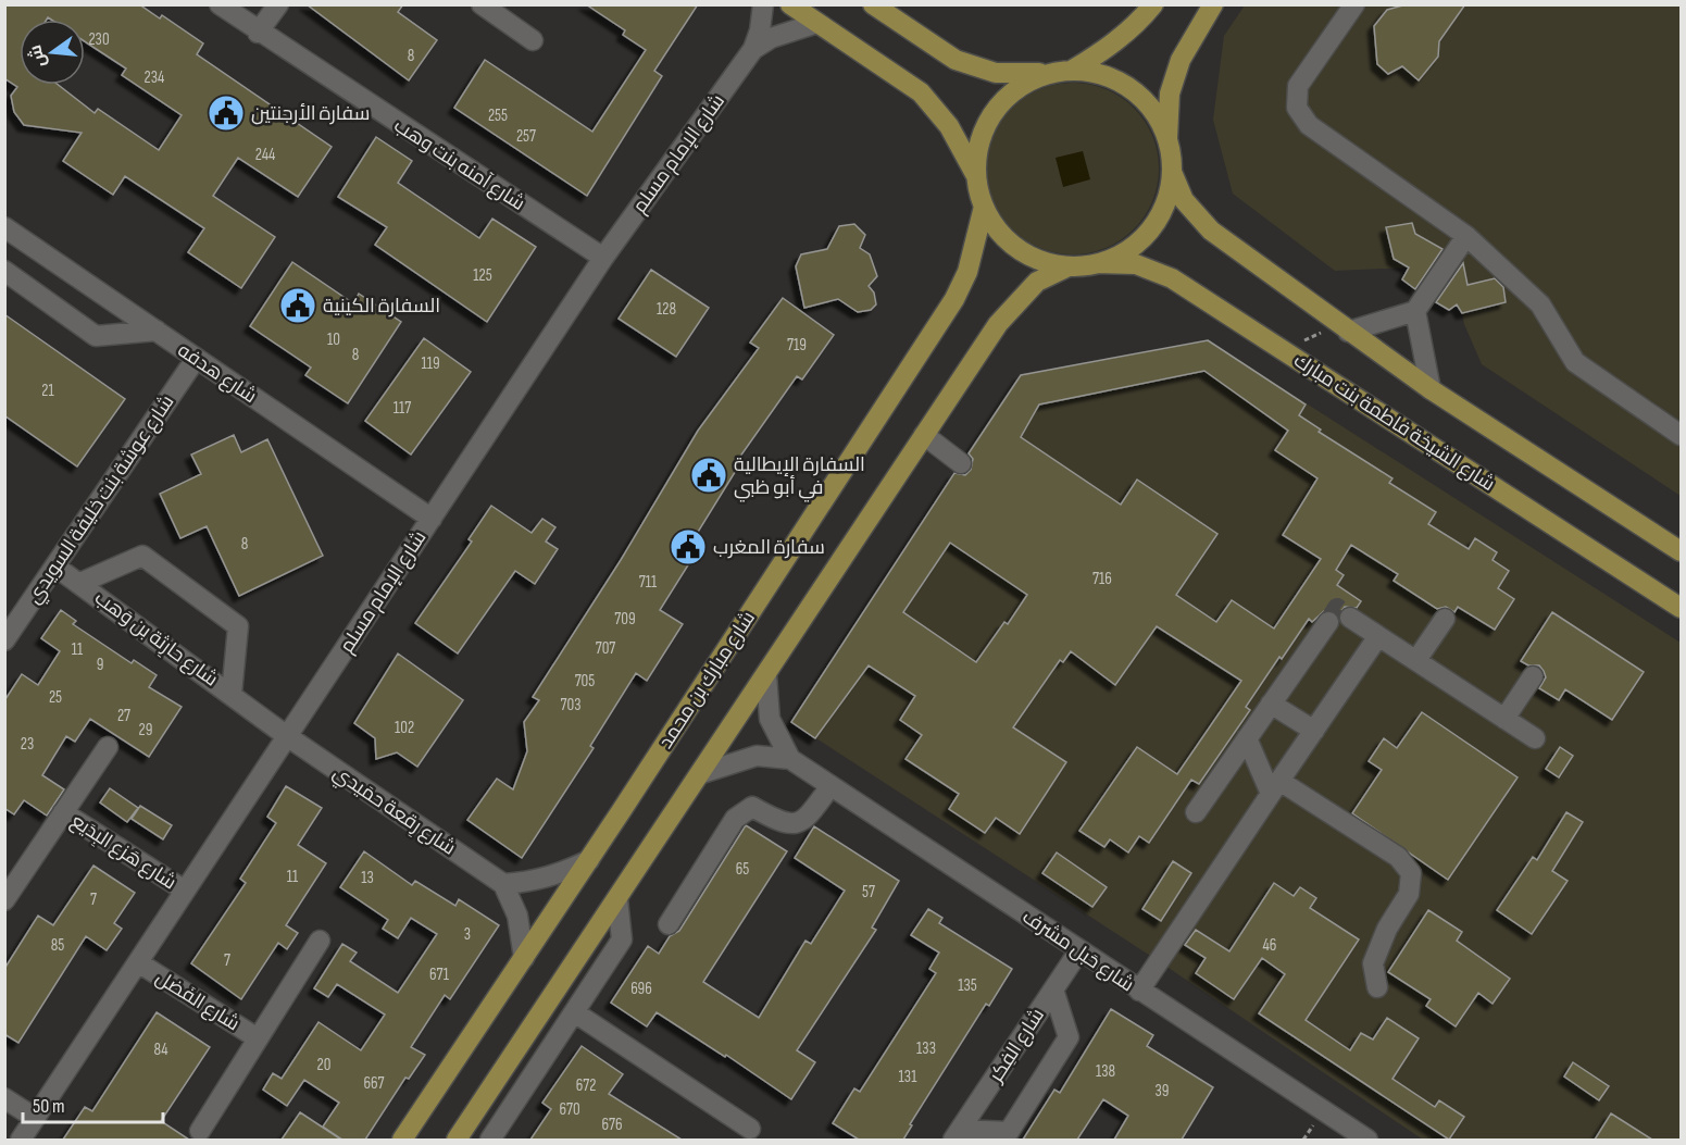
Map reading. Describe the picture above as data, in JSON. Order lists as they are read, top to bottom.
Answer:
{
  "streets": {
    "main road": ["شارع الشيخة فاطمة بنت مبارك", "شارع مبارك بن محمد"],
    "street": [
      "شارع الإمام مسلم",
      "شارع آمنه بنت وهب",
      "شارع هدفه",
      "شارع عوشة بنت خليفة السويدي",
      "شارع حارِثة بن وَهب",
      "شارع رِقعة حمَيدي",
      "شارع هَزع البِدَيع",
      "شارع حَبل مشرف",
      "شارع الفَضل",
      "شارع الفِكر"
    ]
  },
  "crossings": [
    ["شارع الإمام مسلم", "شارع آمنه بنت وهب"],
    ["شارع الإمام مسلم", "شارع هدفه"],
    ["شارع الإمام مسلم", "شارع حارِثة بن وَهب"],
    ["شارع الإمام مسلم", "شارع رِقعة حمَيدي"],
    ["شارع الإمام مسلم", "شارع هَزع البِدَيع"],
    ["شارع الإمام مسلم", "شارع الفَضل"],
    ["شارع هدفه", "شارع عوشة بنت خليفة السويدي"],
    ["شارع الشيخة فاطمة بنت مبارك", "شارع مبارك بن محمد"],
    ["شارع عوشة بنت خليفة السويدي", "شارع حارِثة بن وَهب"],
    ["شارع حارِثة بن وَهب", "شارع رِقعة حمَيدي"],
    ["شارع حَبل مشرف", "شارع الفِكر"]
  ],
  "places": {
    "public building": [
      "سفارة الأرجنتين",
      "السفارة الكينية",
      "السفارة الإيطالية في أبو ظبي",
      "سفارة المغرب"
    ]
  },
  "house_numbers": [
    "230",
    "8",
    "234",
    "255",
    "257",
    "244",
    "125",
    "128",
    "10",
    "719",
    "8",
    "119",
    "21",
    "117",
    "8",
    "716",
    "711",
    "709",
    "707",
    "11",
    "9",
    "705",
    "25",
    "703",
    "27",
    "102",
    "29",
    "23",
    "65",
    "11",
    "13",
    "57",
    "7",
    "3",
    "85",
    "46",
    "7",
    "671",
    "135",
    "696",
    "133",
    "84",
    "20",
    "138",
    "131",
    "667",
    "672",
    "39",
    "670",
    "676"
  ],
  "scale_bar": "50 m",
  "north": "left"
}
